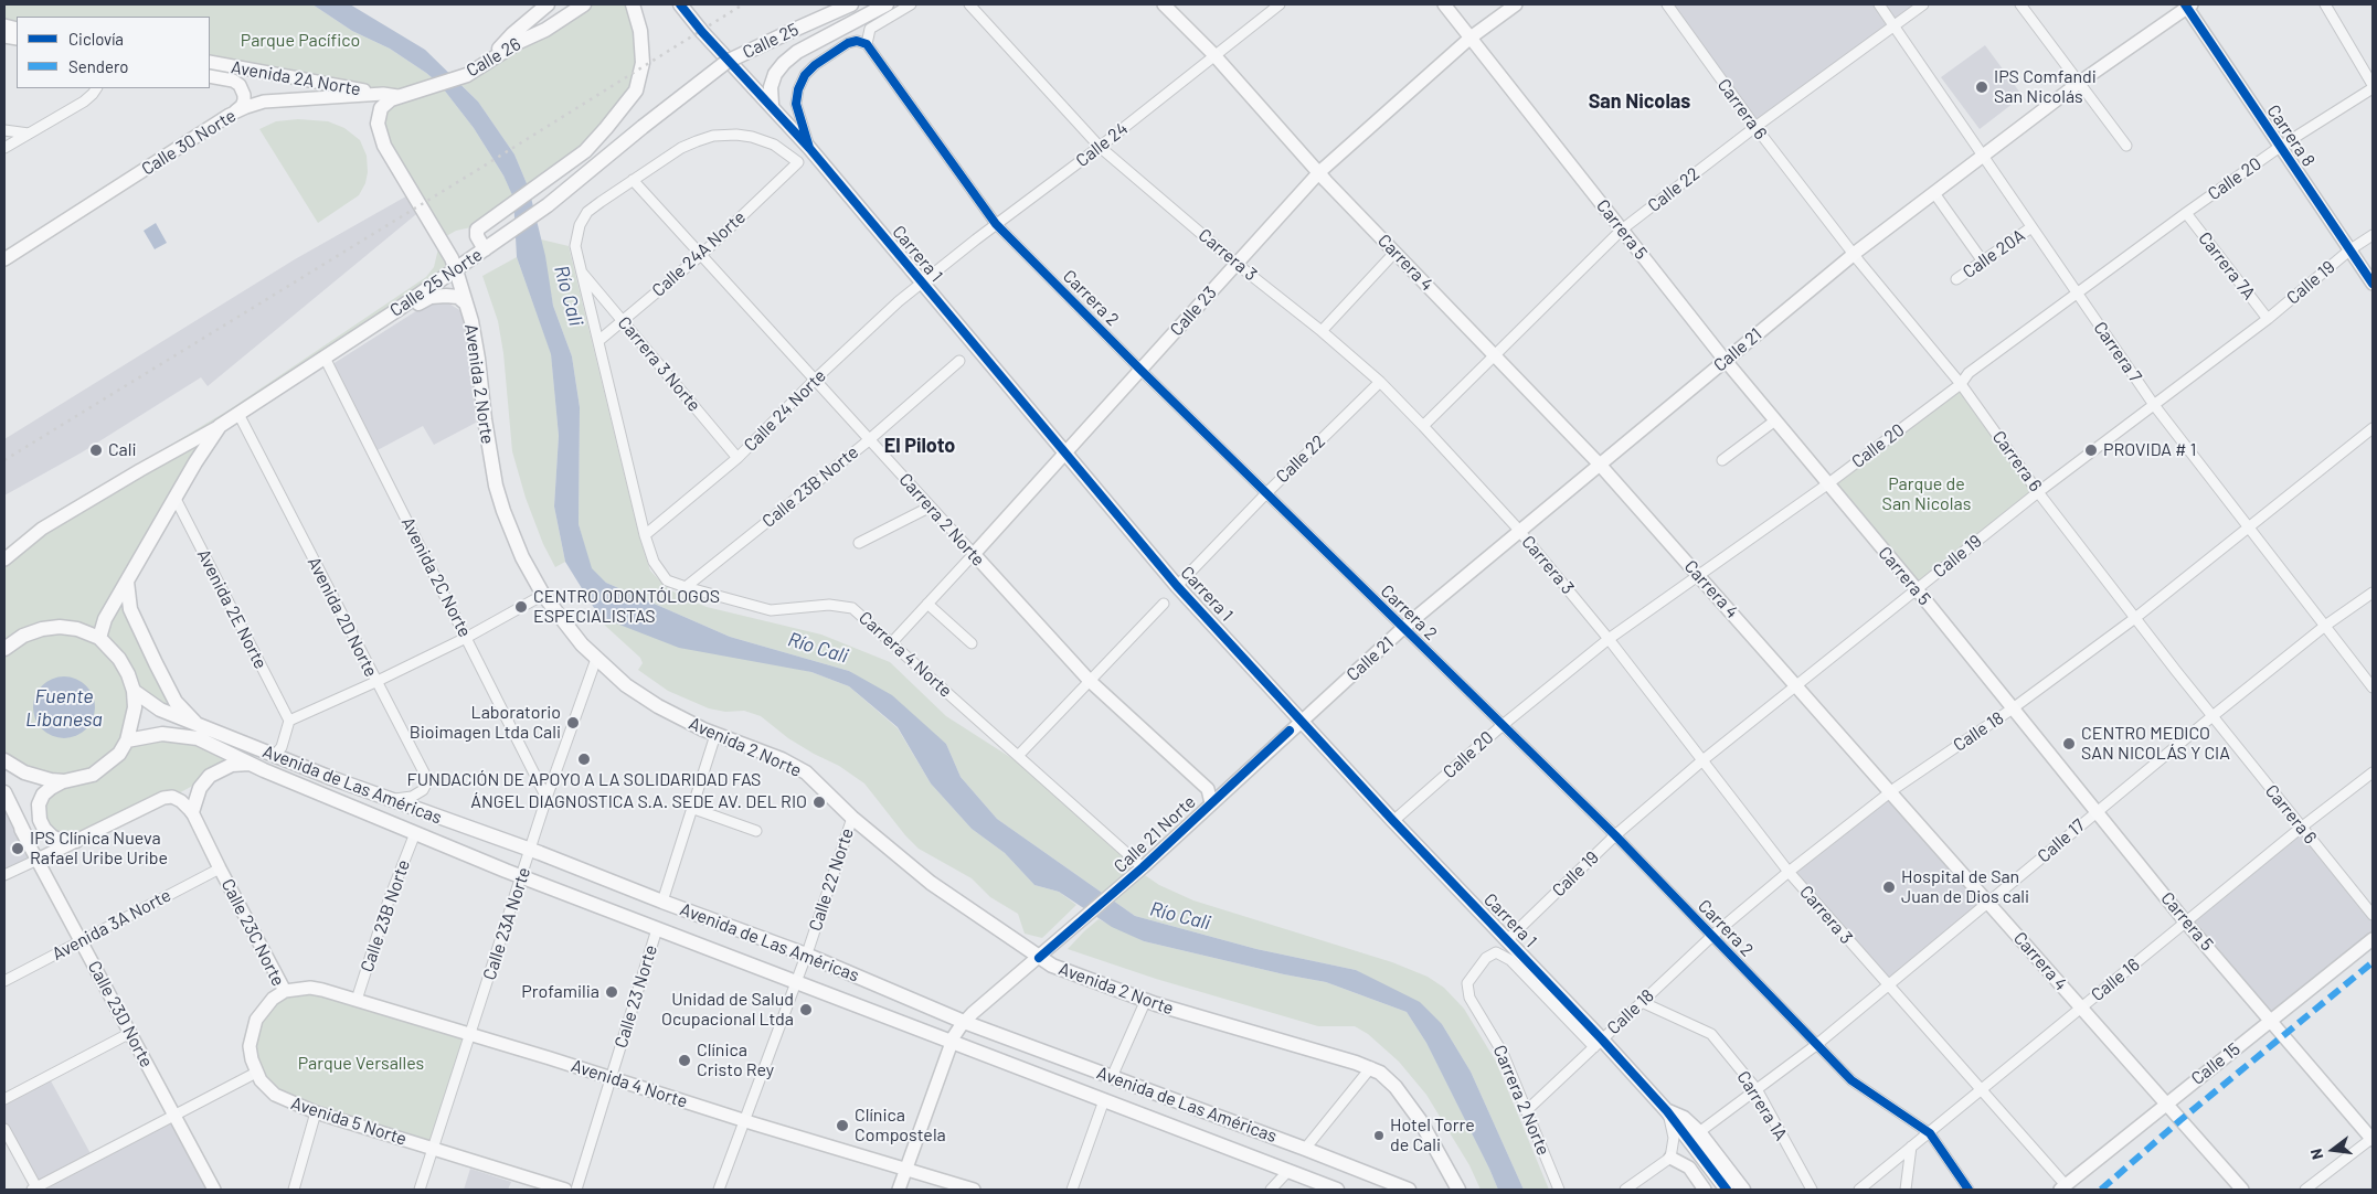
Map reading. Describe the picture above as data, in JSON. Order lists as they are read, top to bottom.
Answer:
{
  "streets": {
    "main road": [
      "Calle 25",
      "Calle 26",
      "Avenida 2A Norte",
      "Carrera 8",
      "Calle 30 Norte",
      "Carrera 5",
      "Carrera 1",
      "Carrera 4",
      "Calle 25 Norte",
      "Calle 23",
      "Calle 21",
      "Avenida 2 Norte",
      "Carrera 2 Norte",
      "Avenida de Las Américas",
      "Calle 21 Norte",
      "Calle 23C Norte",
      "Calle 23D Norte",
      "Calle 15",
      "Avenida 4 Norte",
      "Avenida 5 Norte"
    ],
    "street": [
      "Carrera 6",
      "Calle 24",
      "Calle 20",
      "Calle 22",
      "Calle 24A Norte",
      "Calle 20A",
      "Carrera 3",
      "Carrera 7A",
      "Calle 19",
      "Carrera 2",
      "Carrera 7",
      "Carrera 3 Norte",
      "Calle 24 Norte",
      "Calle 23B Norte",
      "Avenida 2C Norte",
      "Avenida 2E Norte",
      "Avenida 2D Norte",
      "Carrera 4 Norte",
      "Calle 18",
      "Calle 17",
      "Calle 22 Norte",
      "Calle 23A Norte",
      "Avenida 3A Norte",
      "Calle 16",
      "Calle 23 Norte",
      "Carrera 1A"
    ]
  },
  "crossings": [
    ["Calle 25", "Calle 25 Norte"],
    ["Calle 26", "Calle 30 Norte"],
    ["Calle 26", "Avenida 2 Norte"],
    ["Avenida 2A Norte", "Calle 30 Norte"],
    ["Carrera 6", "Calle 20"],
    ["Carrera 6", "Calle 22"],
    ["Carrera 6", "Calle 19"],
    ["Carrera 6", "Calle 21"],
    ["Carrera 6", "Calle 18"],
    ["Carrera 6", "Calle 17"],
    ["Carrera 6", "Calle 16"],
    ["Carrera 8", "Calle 20"],
    ["Carrera 8", "Calle 19"],
    ["Carrera 8", "Calle 21"],
    ["Calle 30 Norte", "Avenida 2 Norte"],
    ["Calle 24", "Carrera 1"],
    ["Calle 24", "Carrera 3"],
    ["Calle 24", "Carrera 4"],
    ["Calle 24", "Carrera 2"],
    ["Calle 24", "Calle 24 Norte"],
    ["Calle 20", "Carrera 5"],
    ["Calle 20", "Carrera 1"],
    ["Calle 20", "Carrera 3"],
    ["Calle 20", "Carrera 4"],
    ["Calle 20", "Carrera 7A"],
    ["Calle 20", "Carrera 2"],
    ["Calle 20", "Carrera 7"],
    ["Calle 22", "Carrera 5"],
    ["Calle 22", "Carrera 1"],
    ["Calle 22", "Carrera 3"],
    ["Calle 22", "Carrera 4"],
    ["Calle 22", "Carrera 2"],
    ["Calle 22", "Carrera 7"],
    ["Carrera 5", "Calle 19"],
    ["Carrera 5", "Calle 23"],
    ["Carrera 5", "Calle 21"],
    ["Carrera 5", "Calle 18"],
    ["Carrera 5", "Calle 17"],
    ["Carrera 5", "Calle 16"],
    ["Carrera 5", "Calle 15"],
    ["Calle 24A Norte", "Carrera 3 Norte"],
    ["Calle 24A Norte", "Carrera 2 Norte"],
    ["Calle 24A Norte", "Carrera 4 Norte"],
    ["Carrera 1", "Calle 19"],
    ["Carrera 1", "Calle 23"],
    ["Carrera 1", "Calle 21"],
    ["Carrera 1", "Calle 24 Norte"],
    ["Carrera 1", "Carrera 2 Norte"],
    ["Carrera 1", "Calle 18"],
    ["Carrera 1", "Calle 21 Norte"],
    ["Carrera 1", "Calle 17"],
    ["Calle 20A", "Carrera 7"],
    ["Carrera 3", "Calle 19"],
    ["Carrera 3", "Calle 23"],
    ["Carrera 3", "Calle 21"],
    ["Carrera 3", "Calle 18"],
    ["Carrera 3", "Calle 17"],
    ["Carrera 3", "Calle 16"],
    ["Carrera 3", "Calle 15"],
    ["Carrera 4", "Calle 19"],
    ["Carrera 4", "Calle 23"],
    ["Carrera 4", "Calle 21"],
    ["Carrera 4", "Calle 18"],
    ["Carrera 4", "Calle 17"],
    ["Carrera 4", "Calle 16"],
    ["Carrera 4", "Calle 15"],
    ["Carrera 7A", "Calle 19"],
    ["Calle 25 Norte", "Avenida 2 Norte"],
    ["Calle 25 Norte", "Avenida 2C Norte"],
    ["Calle 25 Norte", "Avenida 2E Norte"],
    ["Calle 25 Norte", "Avenida 2D Norte"],
    ["Calle 19", "Carrera 2"],
    ["Calle 19", "Carrera 7"],
    ["Carrera 2", "Calle 23"],
    ["Carrera 2", "Calle 21"],
    ["Carrera 2", "Calle 18"],
    ["Carrera 2", "Calle 17"],
    ["Carrera 2", "Calle 16"],
    ["Calle 23", "Carrera 2 Norte"],
    ["Calle 23", "Carrera 4 Norte"],
    ["Calle 21", "Carrera 7"],
    ["Calle 21", "Calle 21 Norte"],
    ["Carrera 7", "Calle 18"],
    ["Carrera 7", "Calle 17"],
    ["Carrera 3 Norte", "Calle 24 Norte"],
    ["Carrera 3 Norte", "Carrera 4 Norte"],
    ["Avenida 2 Norte", "Calle 21 Norte"],
    ["Avenida 2 Norte", "Calle 22 Norte"],
    ["Avenida 2 Norte", "Calle 23A Norte"],
    ["Calle 24 Norte", "Carrera 2 Norte"],
    ["Calle 24 Norte", "Carrera 4 Norte"],
    ["Calle 23B Norte", "Carrera 2 Norte"],
    ["Calle 23B Norte", "Carrera 4 Norte"],
    ["Calle 23B Norte", "Avenida de Las Américas"],
    ["Calle 23B Norte", "Avenida 4 Norte"],
    ["Carrera 2 Norte", "Calle 18"],
    ["Avenida 2C Norte", "Calle 23A Norte"],
    ["Avenida 2D Norte", "Avenida de Las Américas"],
    ["Carrera 4 Norte", "Calle 21 Norte"],
    ["Calle 18", "Carrera 1A"],
    ["Avenida de Las Américas", "Calle 21 Norte"],
    ["Avenida de Las Américas", "Calle 22 Norte"],
    ["Avenida de Las Américas", "Calle 23A Norte"],
    ["Avenida de Las Américas", "Calle 23 Norte"],
    ["Calle 21 Norte", "Avenida 4 Norte"],
    ["Calle 17", "Carrera 1A"],
    ["Calle 22 Norte", "Avenida 4 Norte"],
    ["Calle 23A Norte", "Avenida 4 Norte"],
    ["Calle 23A Norte", "Avenida 5 Norte"],
    ["Avenida 3A Norte", "Calle 23C Norte"],
    ["Avenida 3A Norte", "Calle 23D Norte"],
    ["Calle 23C Norte", "Avenida 4 Norte"],
    ["Calle 23C Norte", "Avenida 5 Norte"],
    ["Calle 23 Norte", "Avenida 4 Norte"]
  ],
  "districts": ["San Nicolas", "El Piloto"],
  "water": ["Río Cali", "Fuente Libanesa"],
  "parks": ["Parque Pacífico", "Parque de San Nicolas", "Parque Versalles"],
  "places": [
    "IPS Comfandi San Nicolás",
    "Cali",
    "PROVIDA # 1",
    "CENTRO ODONTÓLOGOS ESPECIALISTAS",
    "Laboratorio Bioimagen Ltda Cali",
    "CENTRO MEDICO SAN NICOLÁS Y CIA",
    "FUNDACIÓN DE APOYO A LA SOLIDARIDAD FAS",
    "ÁNGEL DIAGNOSTICA S.A. SEDE AV. DEL RIO",
    "IPS Clínica Nueva Rafael Uribe Uribe",
    "Hospital de San Juan de Dios cali",
    "Profamilia",
    "Unidad de Salud Ocupacional Ltda",
    "Clínica Cristo Rey",
    "Clínica Compostela",
    "Hotel Torre de Cali"
  ],
  "legend": ["Ciclovía", "Sendero"],
  "north": "left"
}
